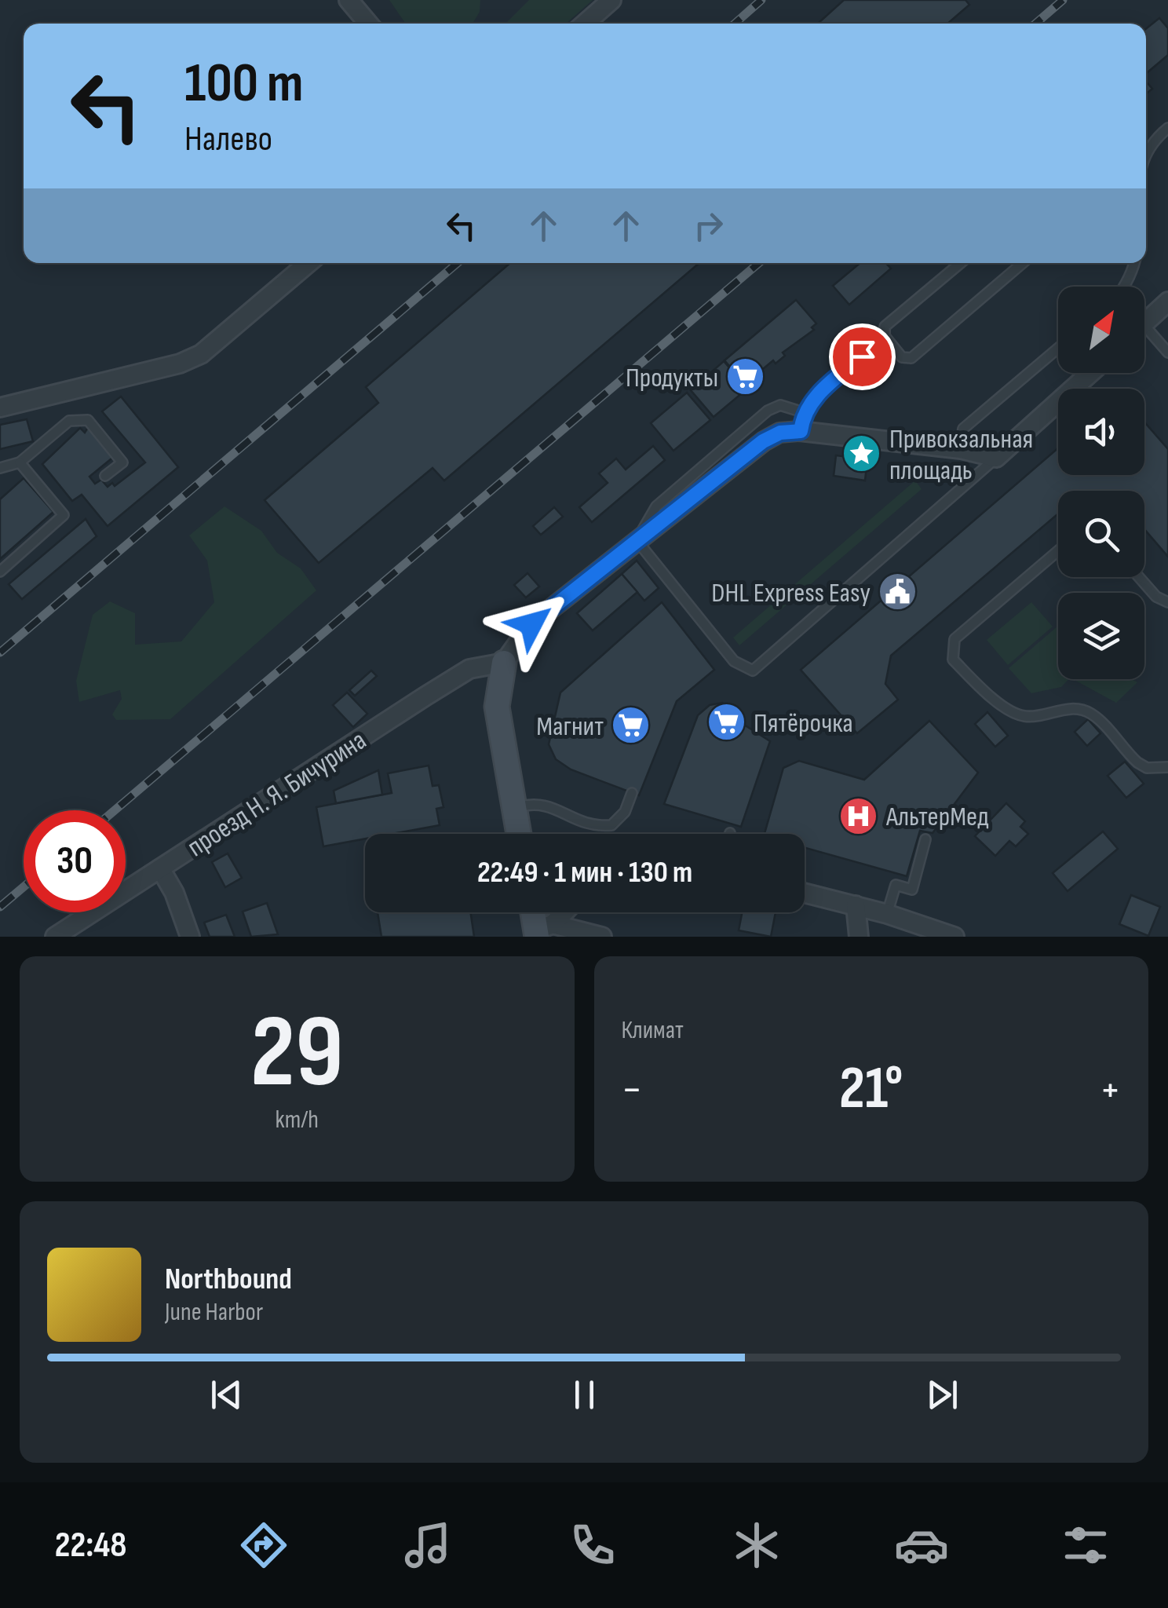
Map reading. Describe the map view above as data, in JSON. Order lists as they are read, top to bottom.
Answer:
{
  "streets": {
    "street": ["проезд Н. Я. Бичурина"]
  },
  "places": {
    "supermarket": ["Продукты", "Пятёрочка", "Магнит"],
    "place": ["Привокзальная площадь"],
    "public building": ["DHL Express Easy"],
    "hospital": ["АльтерМед"]
  },
  "north": "top right",
  "page": {
    "turn": ["100 m", "Налево"],
    "limit": "30",
    "trip": "22:49 · 1 мин · 130 m",
    "tile": [
      ["29", "km/h"],
      "Климат"
    ],
    "heat": ["−", "21°", "+"],
    "song": ["Northbound", "June Harbor"],
    "tabs": "22:48"
  }
}
